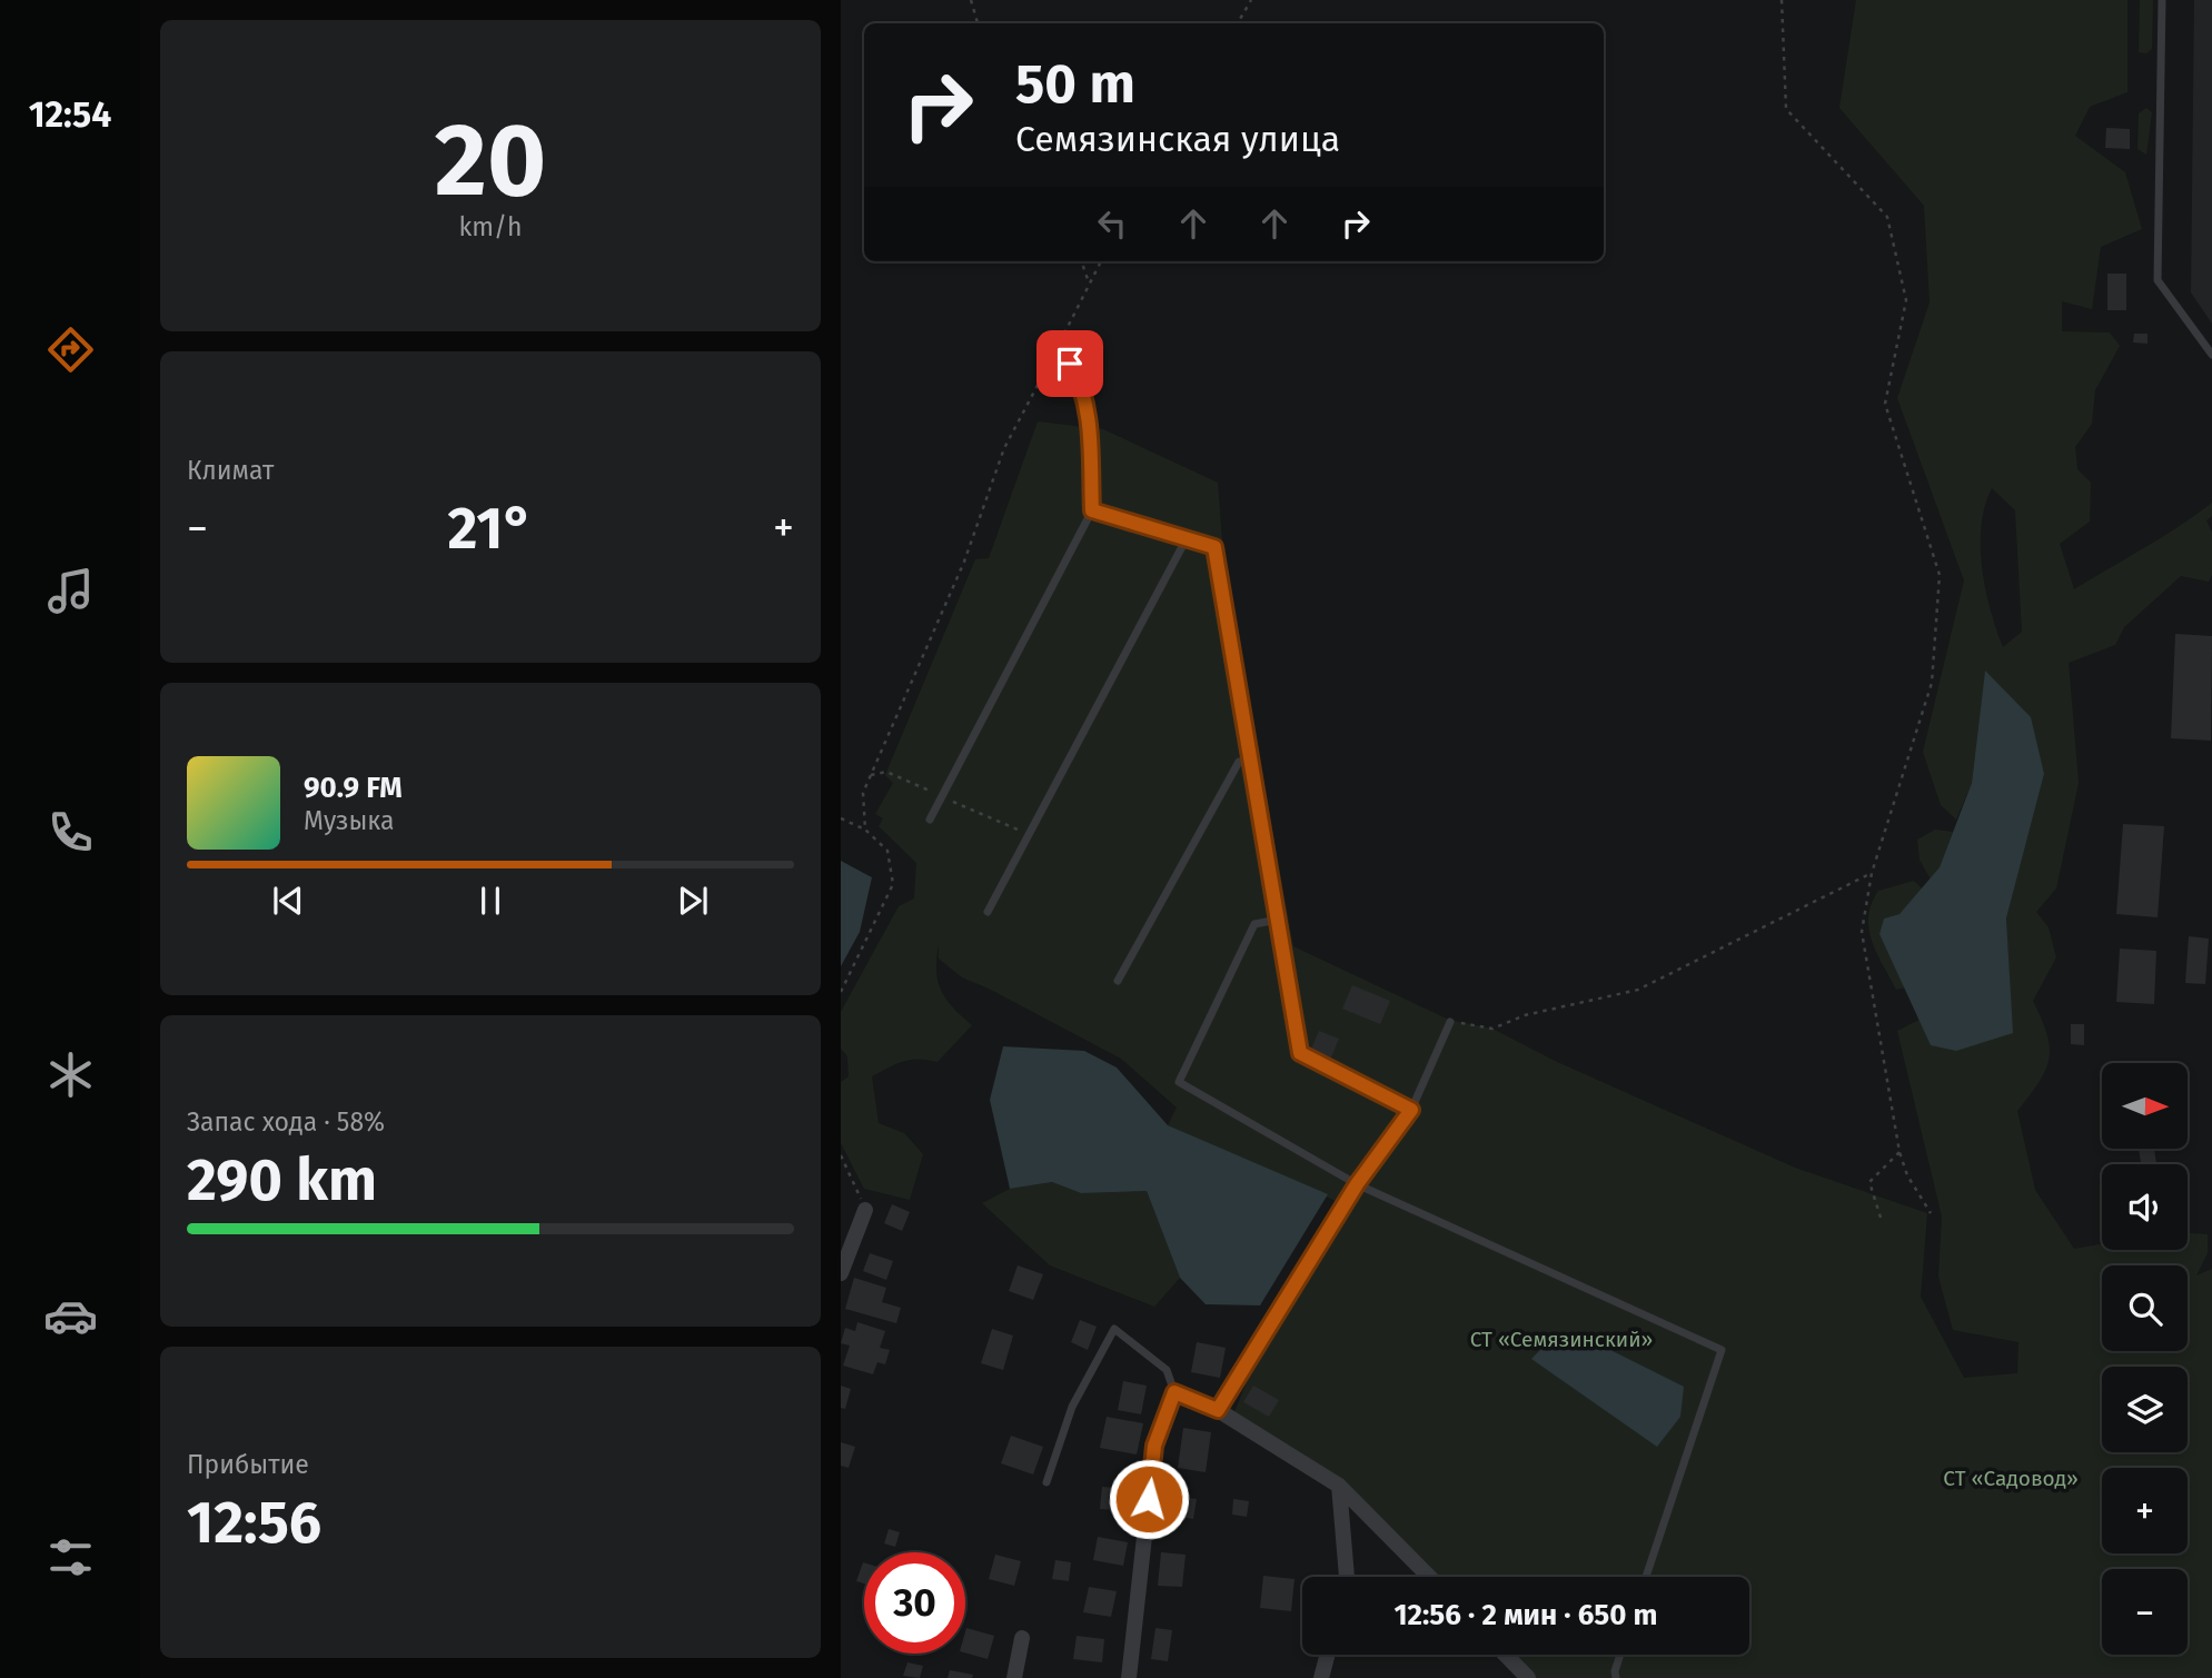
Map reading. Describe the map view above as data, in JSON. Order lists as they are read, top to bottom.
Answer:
{
  "parks": ["СТ «Семязинский»", "СТ «Садовод»"],
  "north": "right",
  "page": {
    "tabs": "12:54",
    "tile": [
      ["20", "km/h"],
      "Климат",
      ["Запас хода · 58%", "290 km"],
      ["Прибытие", "12:56"]
    ],
    "turn": ["50 m", "Семязинская улица"],
    "heat": ["−", "21°", "+"],
    "song": ["90.9 FM", "Музыка"],
    "map_buttons": ["+", "−"],
    "limit": "30",
    "trip": "12:56 · 2 мин · 650 m"
  }
}
